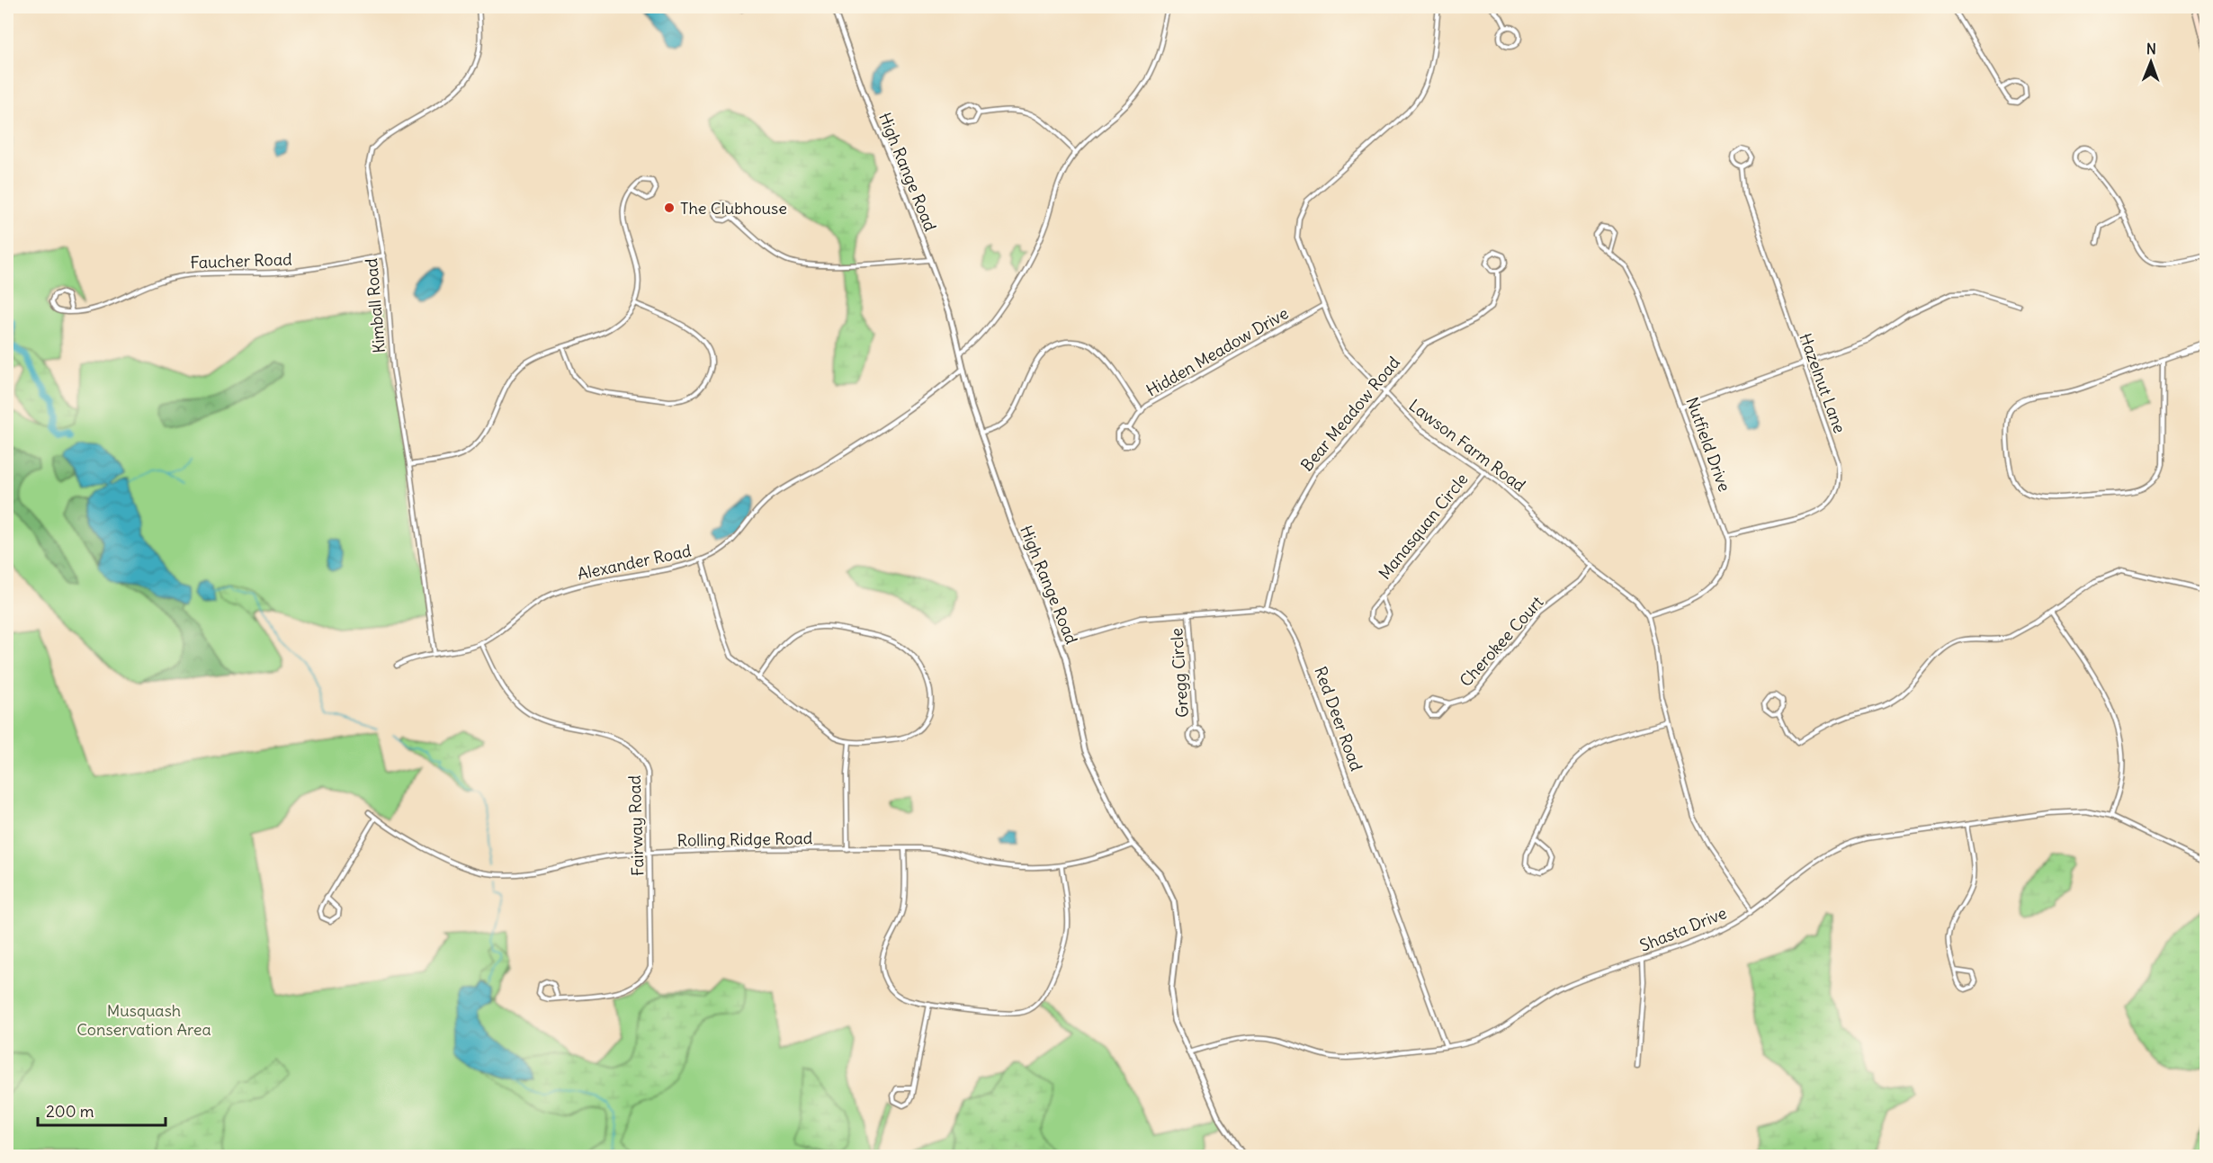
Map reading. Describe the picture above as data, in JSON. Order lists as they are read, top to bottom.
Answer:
{
  "streets": {
    "street": [
      "High Range Road",
      "Faucher Road",
      "Kimball Road",
      "Hidden Meadow Drive",
      "Hazelnut Lane",
      "Bear Meadow Road",
      "Nutfield Drive",
      "Lawson Farm Road",
      "Manasquan Circle",
      "Alexander Road",
      "Cherokee Court",
      "Gregg Circle",
      "Red Deer Road",
      "Fairway Road",
      "Rolling Ridge Road",
      "Shasta Drive"
    ]
  },
  "crossings": [
    ["High Range Road", "Alexander Road"],
    ["High Range Road", "Rolling Ridge Road"],
    ["High Range Road", "Shasta Drive"],
    ["Faucher Road", "Kimball Road"],
    ["Kimball Road", "Alexander Road"],
    ["Hidden Meadow Drive", "Lawson Farm Road"],
    ["Hazelnut Lane", "Nutfield Drive"],
    ["Bear Meadow Road", "Lawson Farm Road"],
    ["Bear Meadow Road", "Red Deer Road"],
    ["Nutfield Drive", "Lawson Farm Road"],
    ["Lawson Farm Road", "Manasquan Circle"],
    ["Lawson Farm Road", "Cherokee Court"],
    ["Lawson Farm Road", "Shasta Drive"],
    ["Alexander Road", "Fairway Road"],
    ["Red Deer Road", "Shasta Drive"],
    ["Fairway Road", "Rolling Ridge Road"]
  ],
  "parks": ["Musquash Conservation Area"],
  "places": ["The Clubhouse"],
  "scale_bar": "200 m",
  "north": "top"
}
